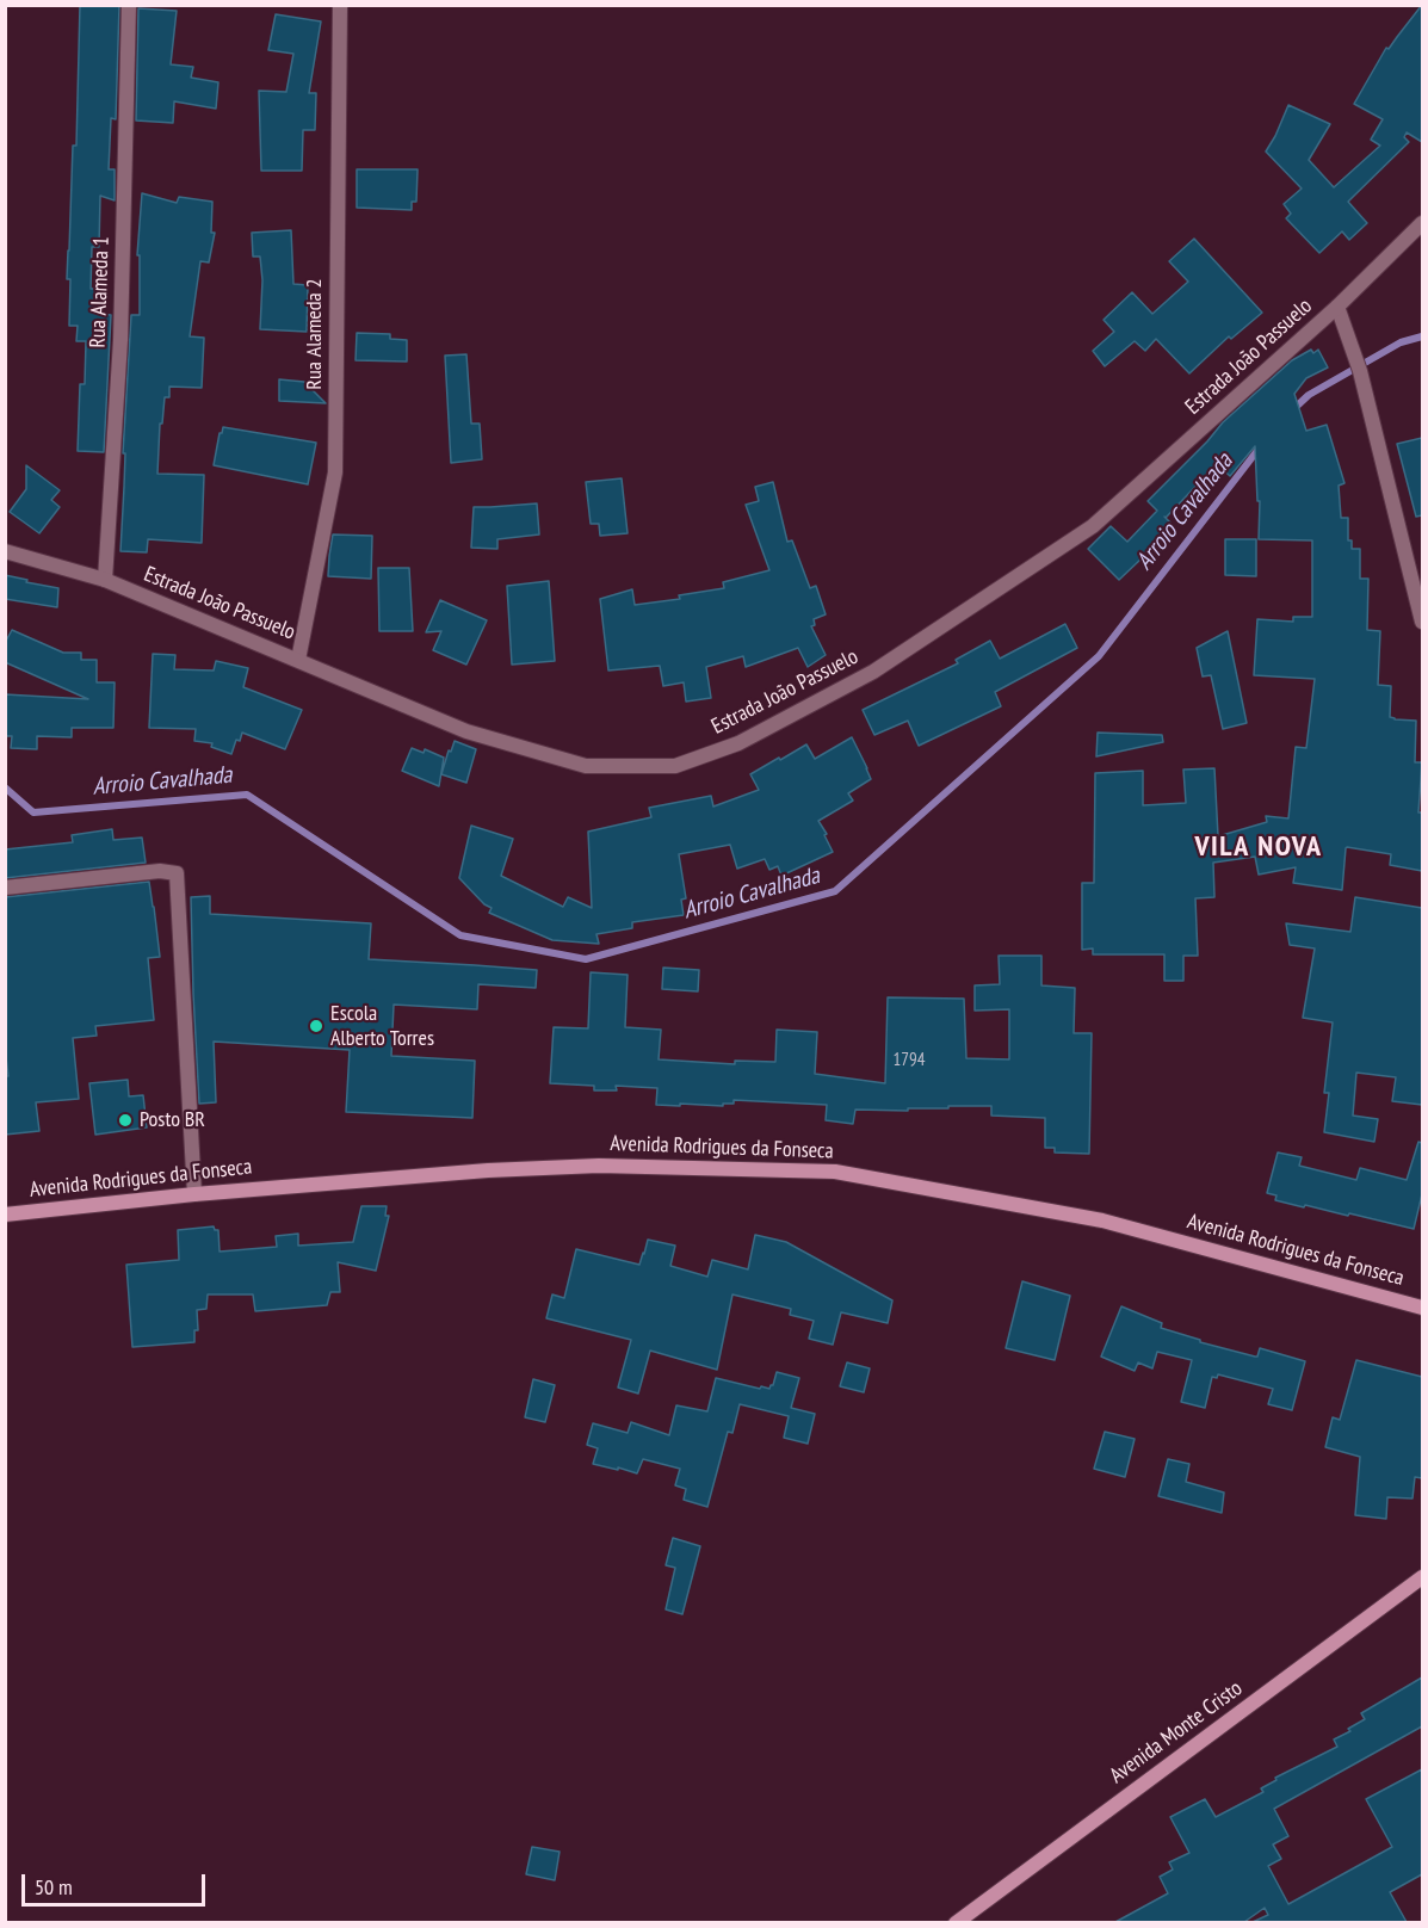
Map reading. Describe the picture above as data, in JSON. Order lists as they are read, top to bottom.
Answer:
{
  "streets": {
    "main road": ["Avenida Rodrigues da Fonseca", "Avenida Monte Cristo"],
    "street": ["Rua Alameda 1", "Rua Alameda 2", "Estrada João Passuelo"]
  },
  "crossings": [
    ["Rua Alameda 1", "Estrada João Passuelo"],
    ["Rua Alameda 2", "Estrada João Passuelo"]
  ],
  "districts": ["VILA NOVA"],
  "water": ["Arroio Cavalhada"],
  "places": ["Escola Alberto Torres", "Posto BR"],
  "house_numbers": ["1794"],
  "scale_bar": "50 m"
}
